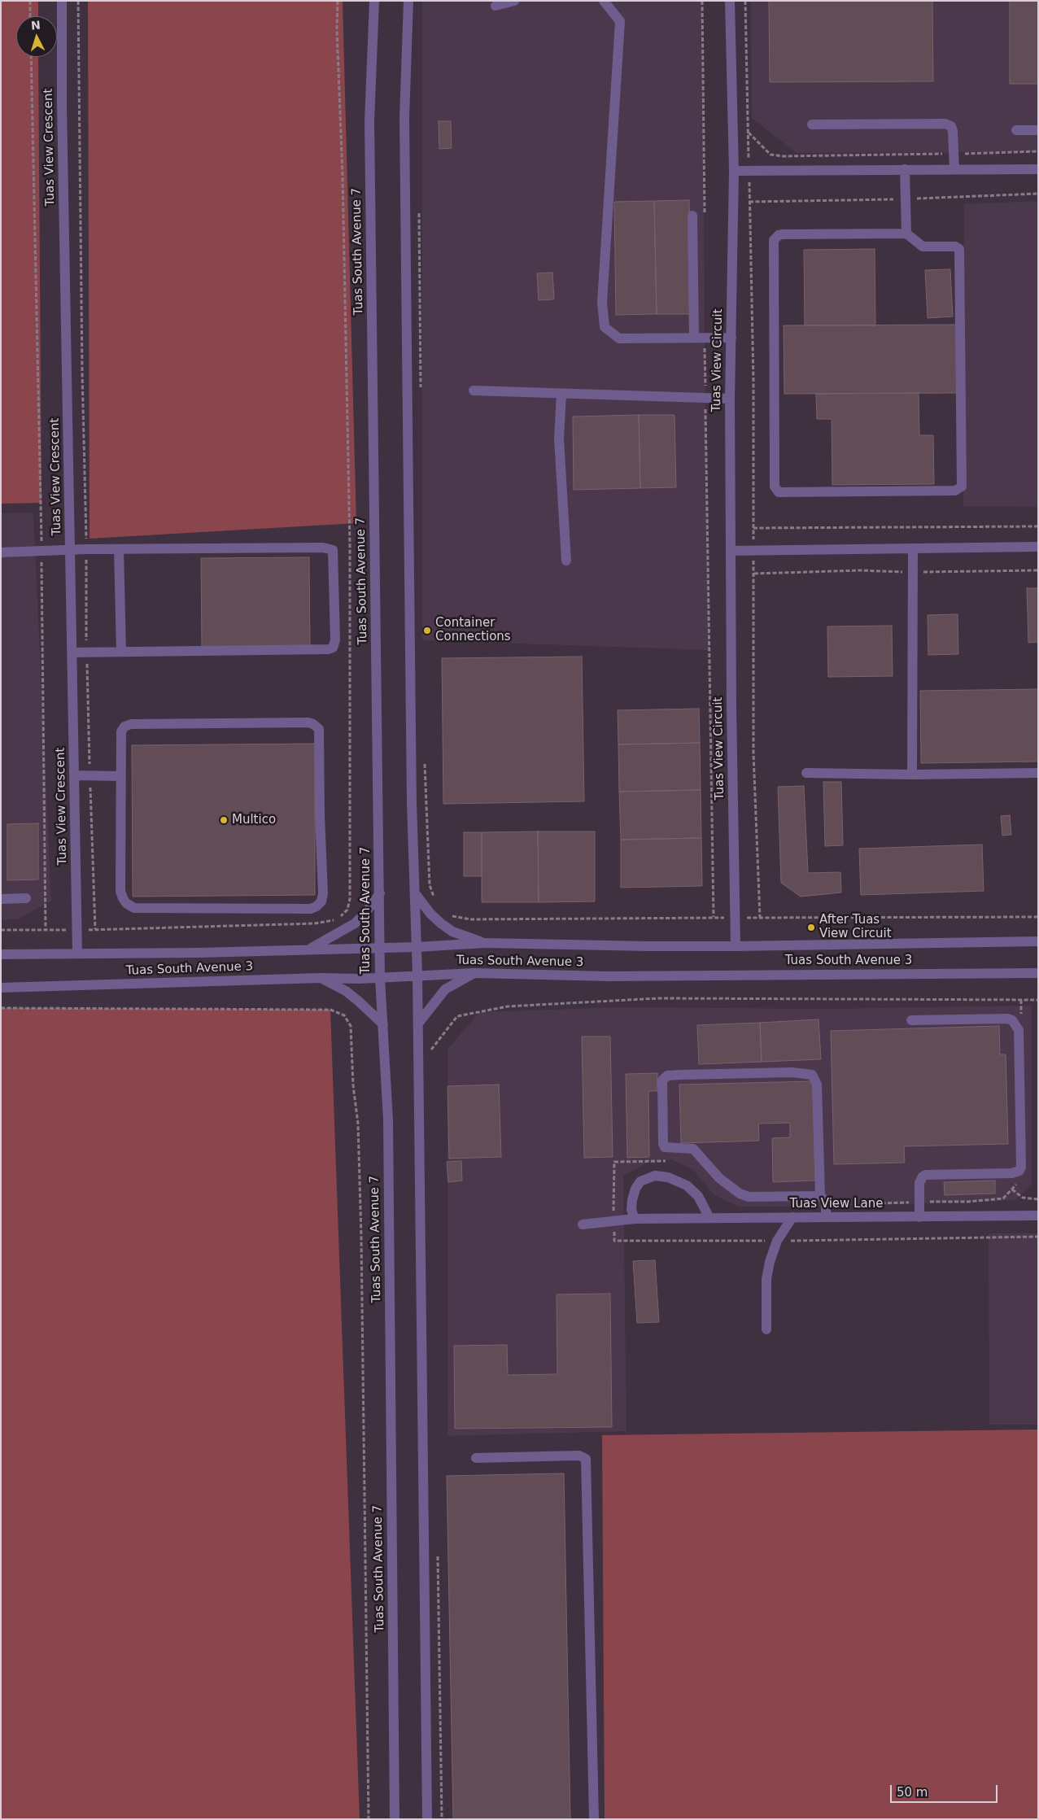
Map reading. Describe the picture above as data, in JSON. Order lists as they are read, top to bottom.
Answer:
{
  "streets": {
    "street": [
      "Tuas View Crescent",
      "Tuas South Avenue 7",
      "Tuas View Circuit",
      "Tuas South Avenue 3",
      "Tuas View Lane"
    ]
  },
  "crossings": [
    ["Tuas View Crescent", "Tuas South Avenue 3"],
    ["Tuas South Avenue 7", "Tuas South Avenue 3"],
    ["Tuas View Circuit", "Tuas South Avenue 3"]
  ],
  "places": ["Container Connections", "Multico", "After Tuas View Circuit"],
  "scale_bar": "50 m",
  "north": "top"
}
